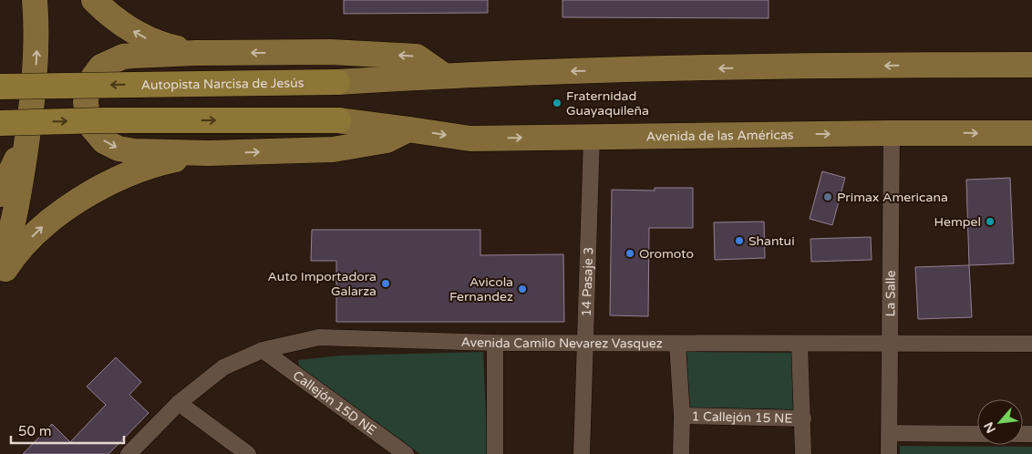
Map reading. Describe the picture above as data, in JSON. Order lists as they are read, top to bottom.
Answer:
{
  "streets": {
    "highway": ["Autopista Narcisa de Jesús"],
    "main road": ["Avenida de las Américas"],
    "street": [
      "14 Pasaje 3",
      "La Salle",
      "Avenida Camilo Nevarez Vasquez",
      "Callejón 15D NE",
      "1 Callejón 15 NE"
    ]
  },
  "crossings": [
    ["Avenida de las Américas", "14 Pasaje 3"],
    ["Avenida de las Américas", "La Salle"],
    ["14 Pasaje 3", "Avenida Camilo Nevarez Vasquez"],
    ["La Salle", "Avenida Camilo Nevarez Vasquez"],
    ["Avenida Camilo Nevarez Vasquez", "Callejón 15D NE"]
  ],
  "places": [
    "Fraternidad Guayaquileña",
    "Primax Americana",
    "Hempel",
    "Shantui",
    "Oromoto",
    "Auto Importadora Galarza",
    "Avicola Fernandez"
  ],
  "scale_bar": "50 m",
  "north": "bottom left"
}
